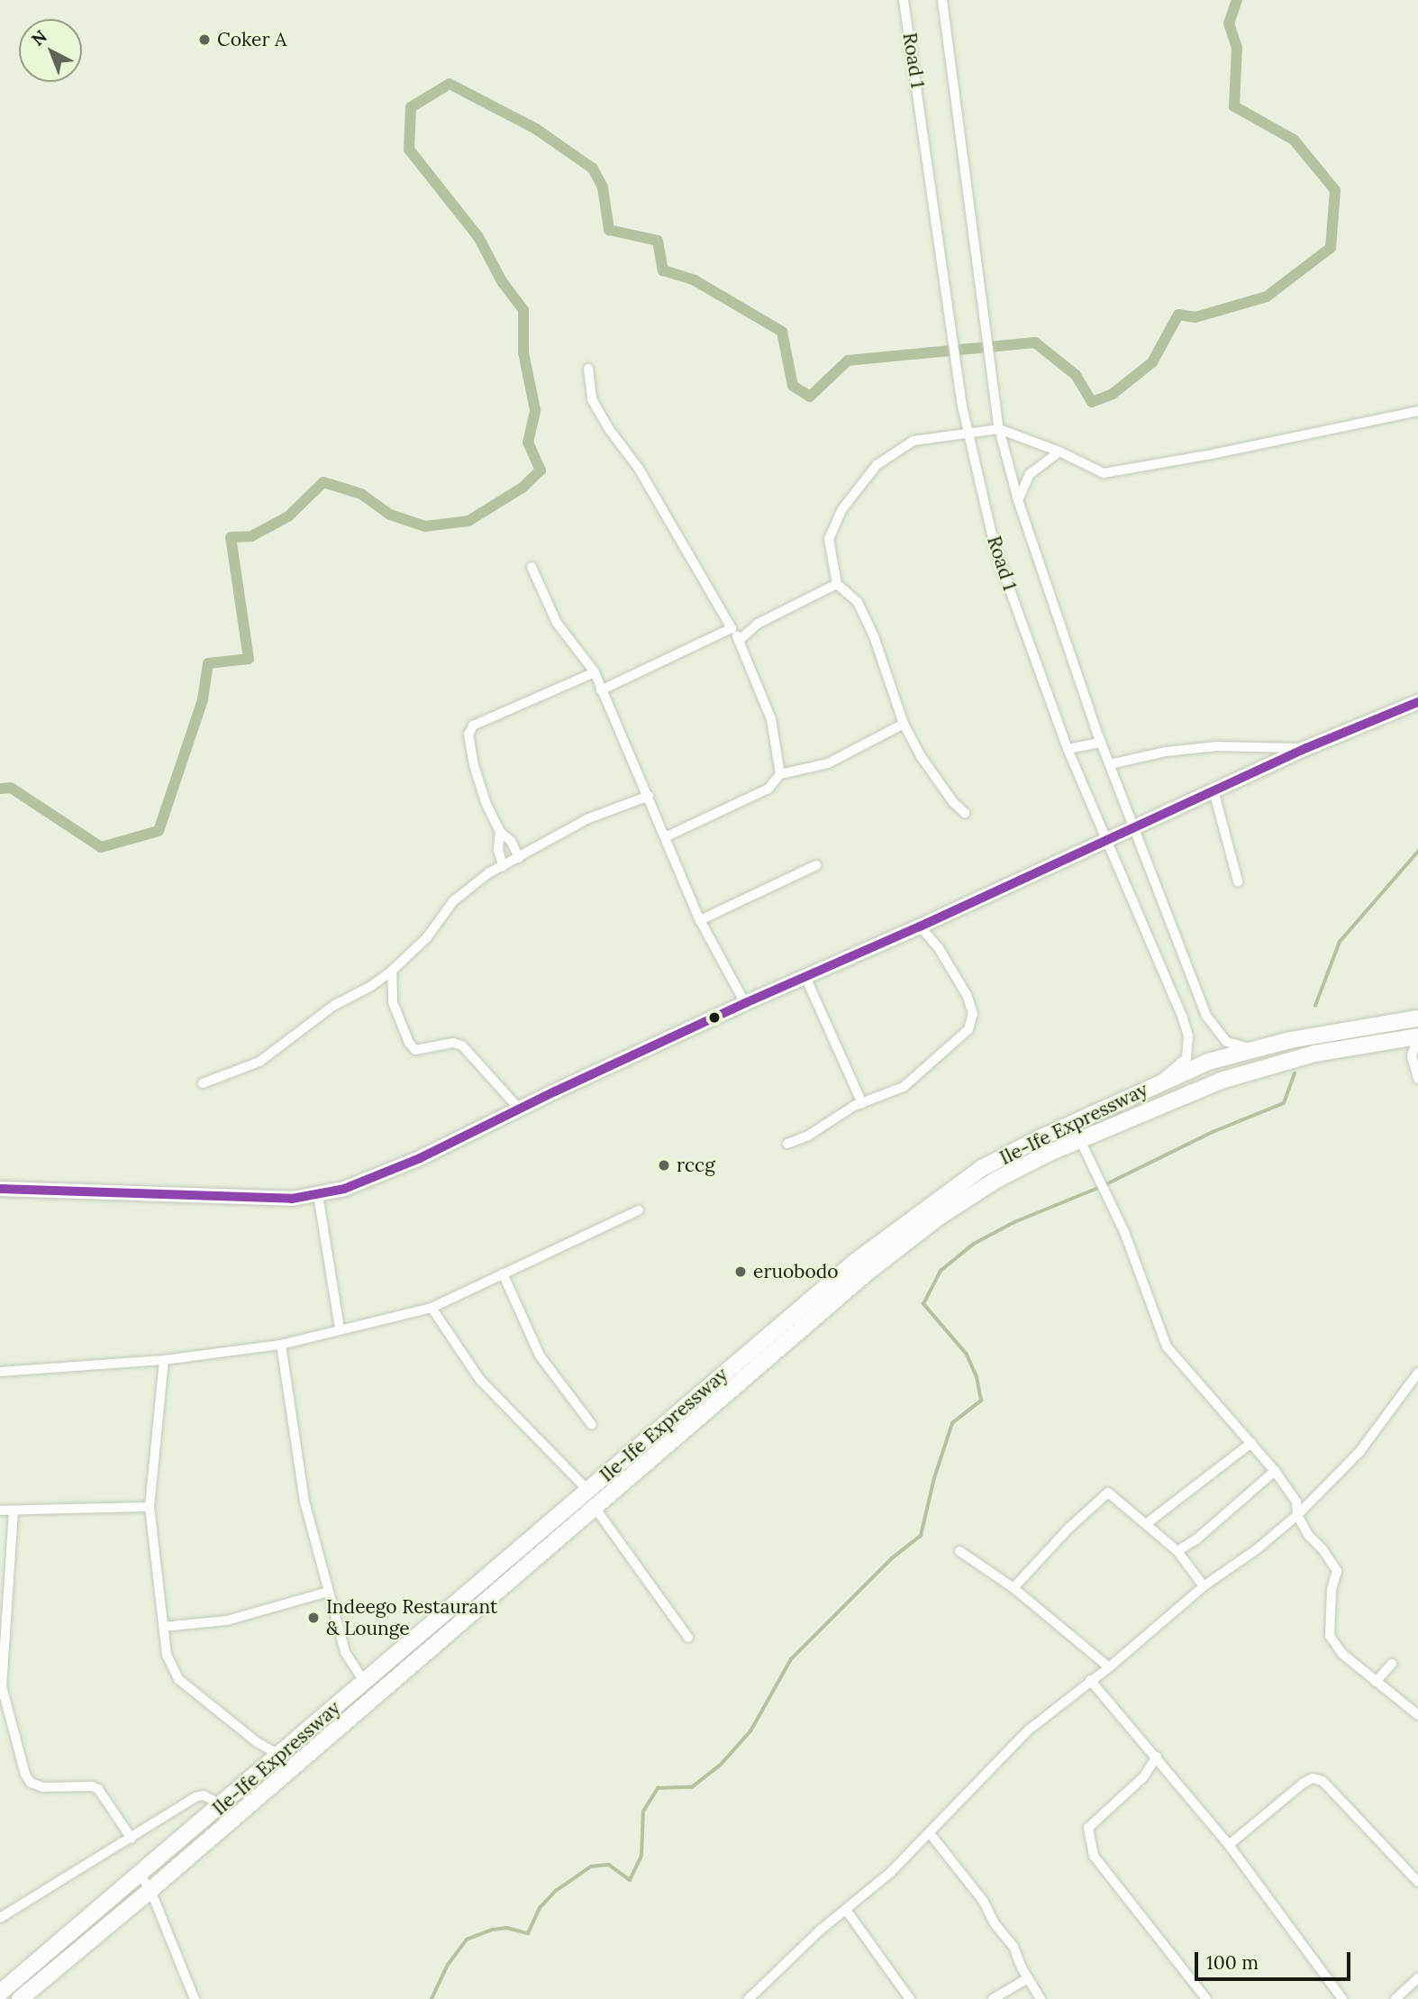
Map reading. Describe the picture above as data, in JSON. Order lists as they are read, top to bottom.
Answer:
{
  "streets": {
    "main road": ["Ile-Ife Expressway"],
    "street": ["Road 1"]
  },
  "crossings": [
    ["Road 1", "Ile-Ife Expressway"]
  ],
  "places": [
    "Coker A",
    "rccg",
    "eruobodo",
    "Indeego Restaurant & Lounge"
  ],
  "scale_bar": "100 m",
  "north": "top left"
}
